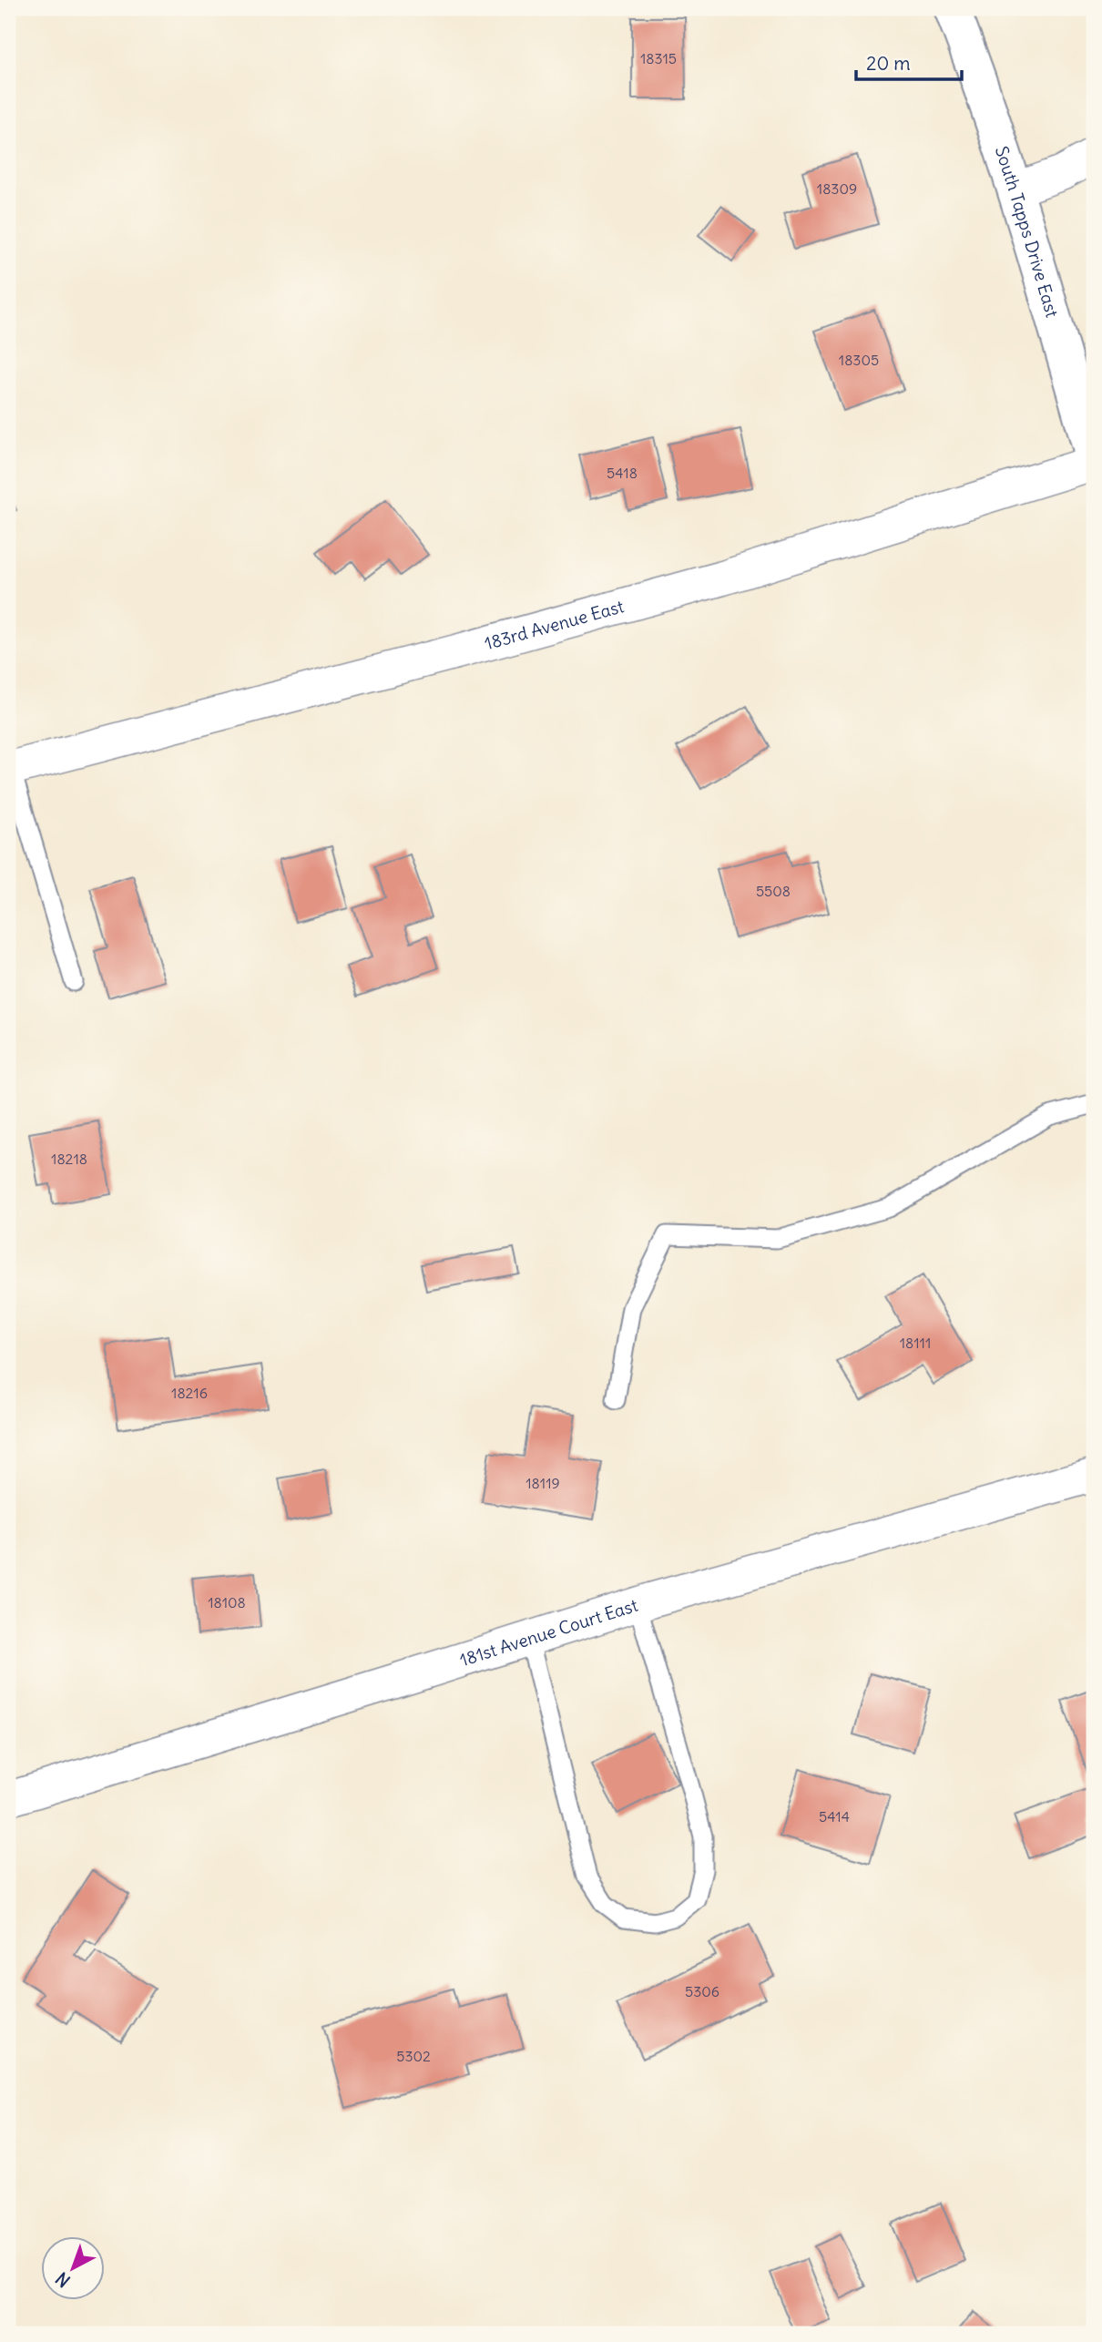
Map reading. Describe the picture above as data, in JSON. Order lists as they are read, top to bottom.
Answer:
{
  "streets": {
    "street": ["South Tapps Drive East", "183rd Avenue East", "181st Avenue Court East"]
  },
  "crossings": [
    ["South Tapps Drive East", "183rd Avenue East"]
  ],
  "house_numbers": [
    "18315",
    "18309",
    "18305",
    "5418",
    "5508",
    "18218",
    "18111",
    "18216",
    "18119",
    "18108",
    "5414",
    "5306",
    "5302"
  ],
  "scale_bar": "20 m",
  "north": "bottom left"
}
